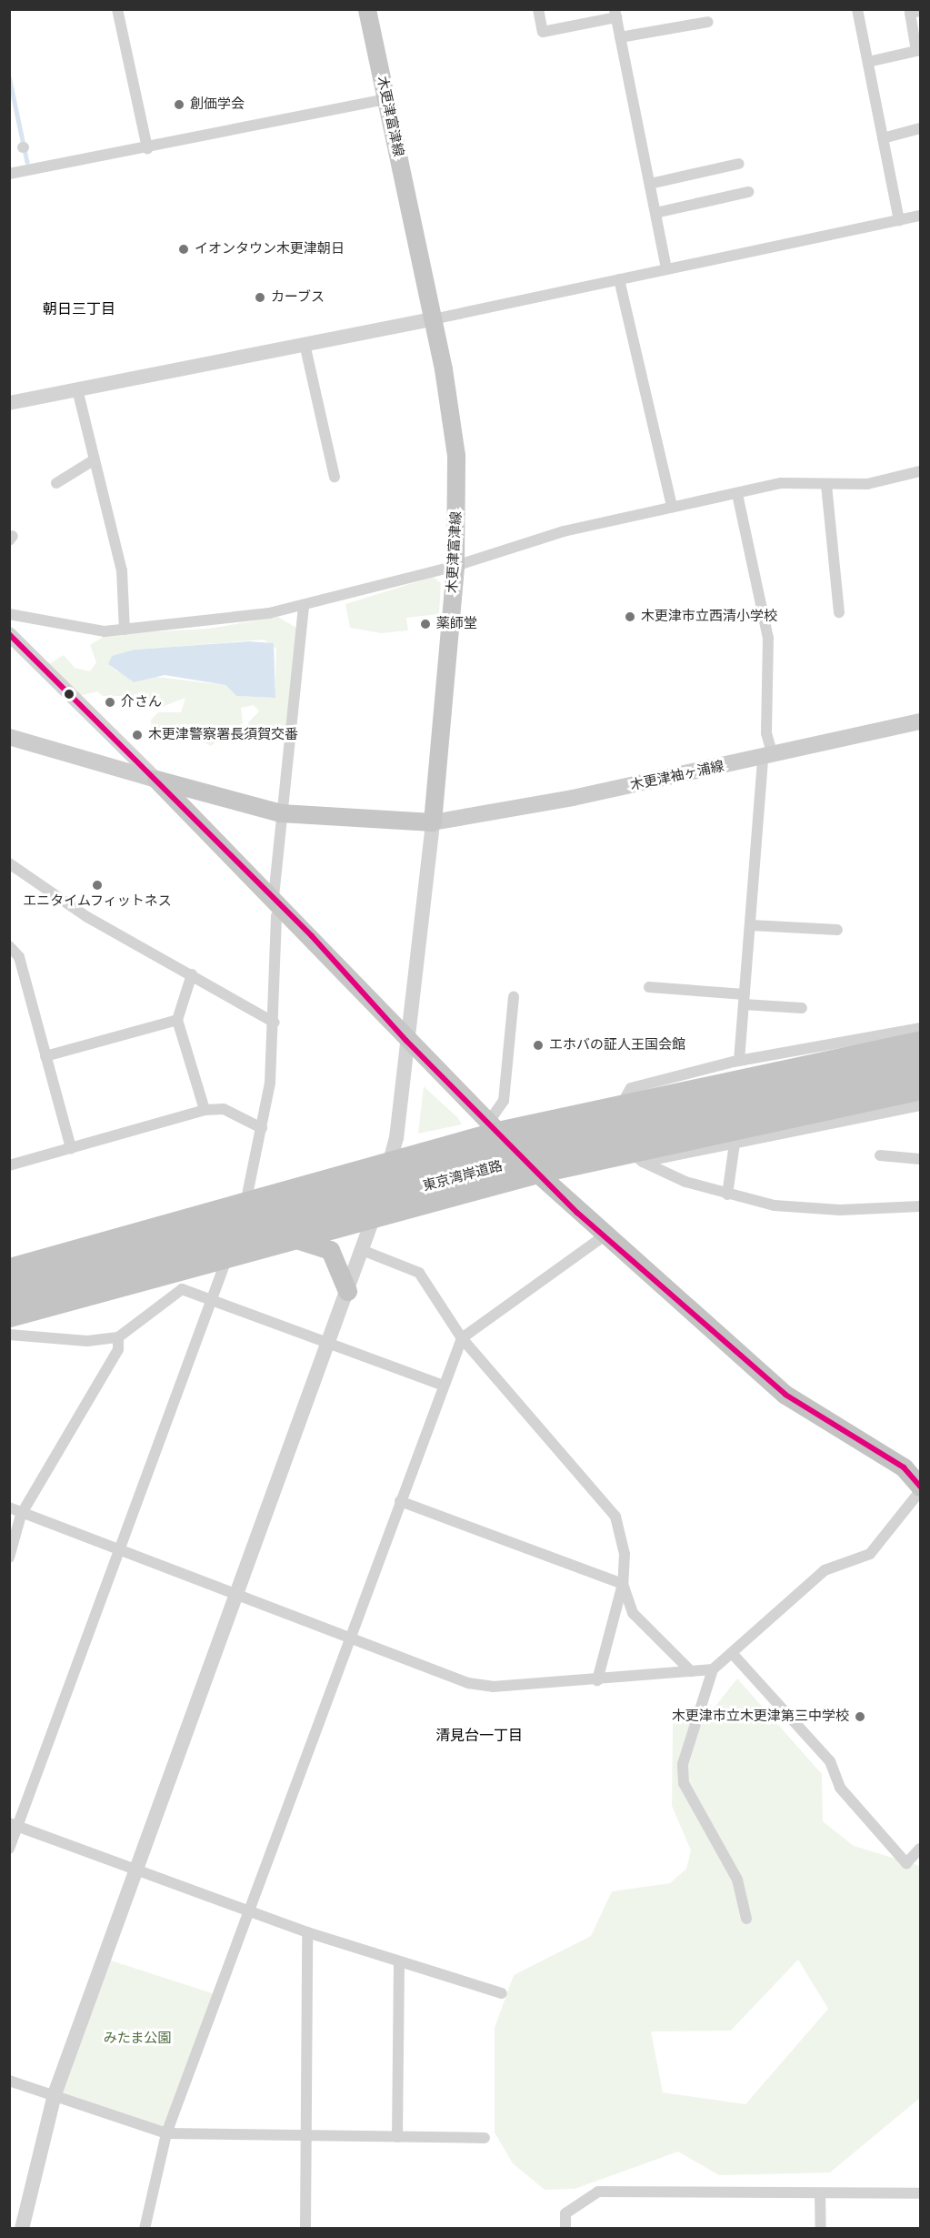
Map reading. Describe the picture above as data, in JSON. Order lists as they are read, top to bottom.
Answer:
{
  "streets": {
    "highway": ["東京湾岸道路"],
    "main road": ["木更津富津線", "木更津袖ヶ浦線"]
  },
  "crossings": [
    ["木更津富津線", "木更津袖ヶ浦線"]
  ],
  "districts": ["朝日三丁目", "清見台一丁目"],
  "parks": ["みたま公園"],
  "places": [
    "創価学会",
    "イオンタウン木更津朝日",
    "カーブス",
    "木更津市立西清小学校",
    "薬師堂",
    "介さん",
    "木更津警察署長須賀交番",
    "エニタイムフィットネス",
    "エホバの証人王国会館",
    "木更津市立木更津第三中学校"
  ]
}
